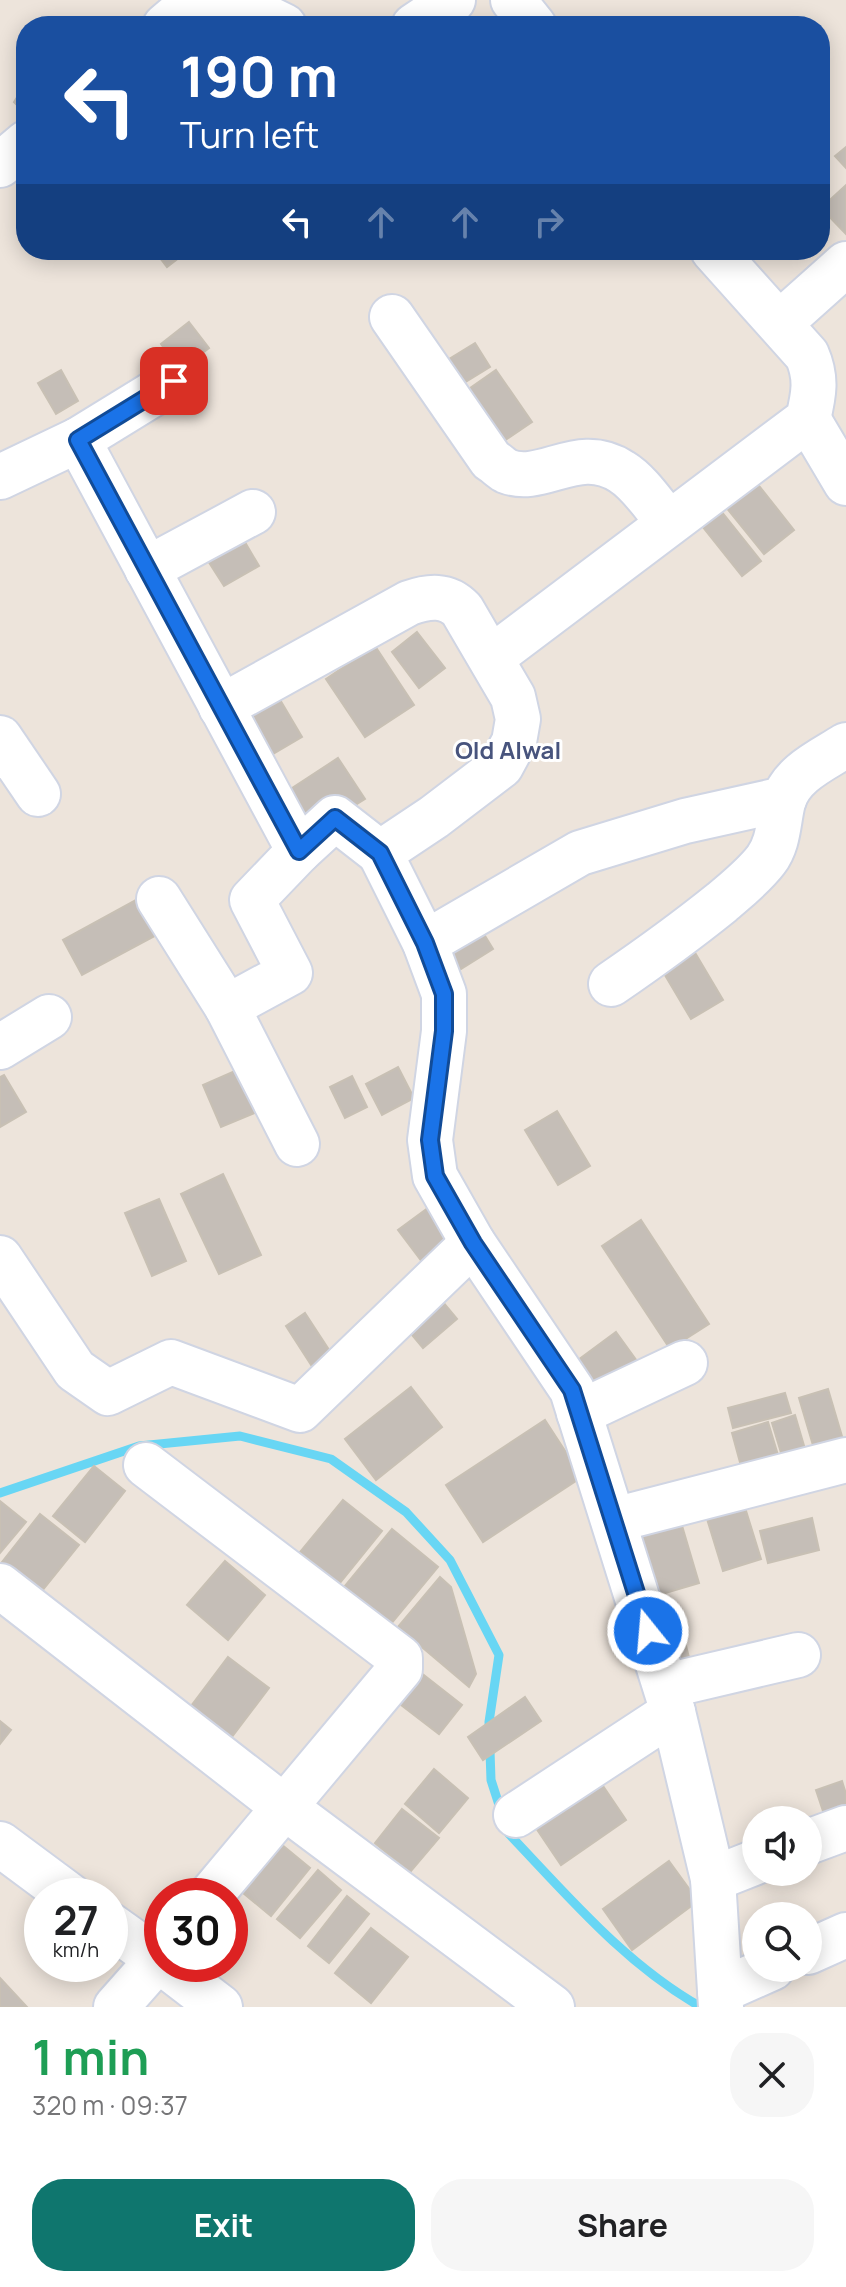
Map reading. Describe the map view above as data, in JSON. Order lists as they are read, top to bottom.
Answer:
{
  "districts": ["Old Alwal"],
  "page": {
    "turn": ["190 m", "Turn left"],
    "speed": "27 km/h",
    "limit": "30",
    "heading": ["1 min", "320 m · 09:37"],
    "buttons": ["Exit", "Share"]
  }
}
